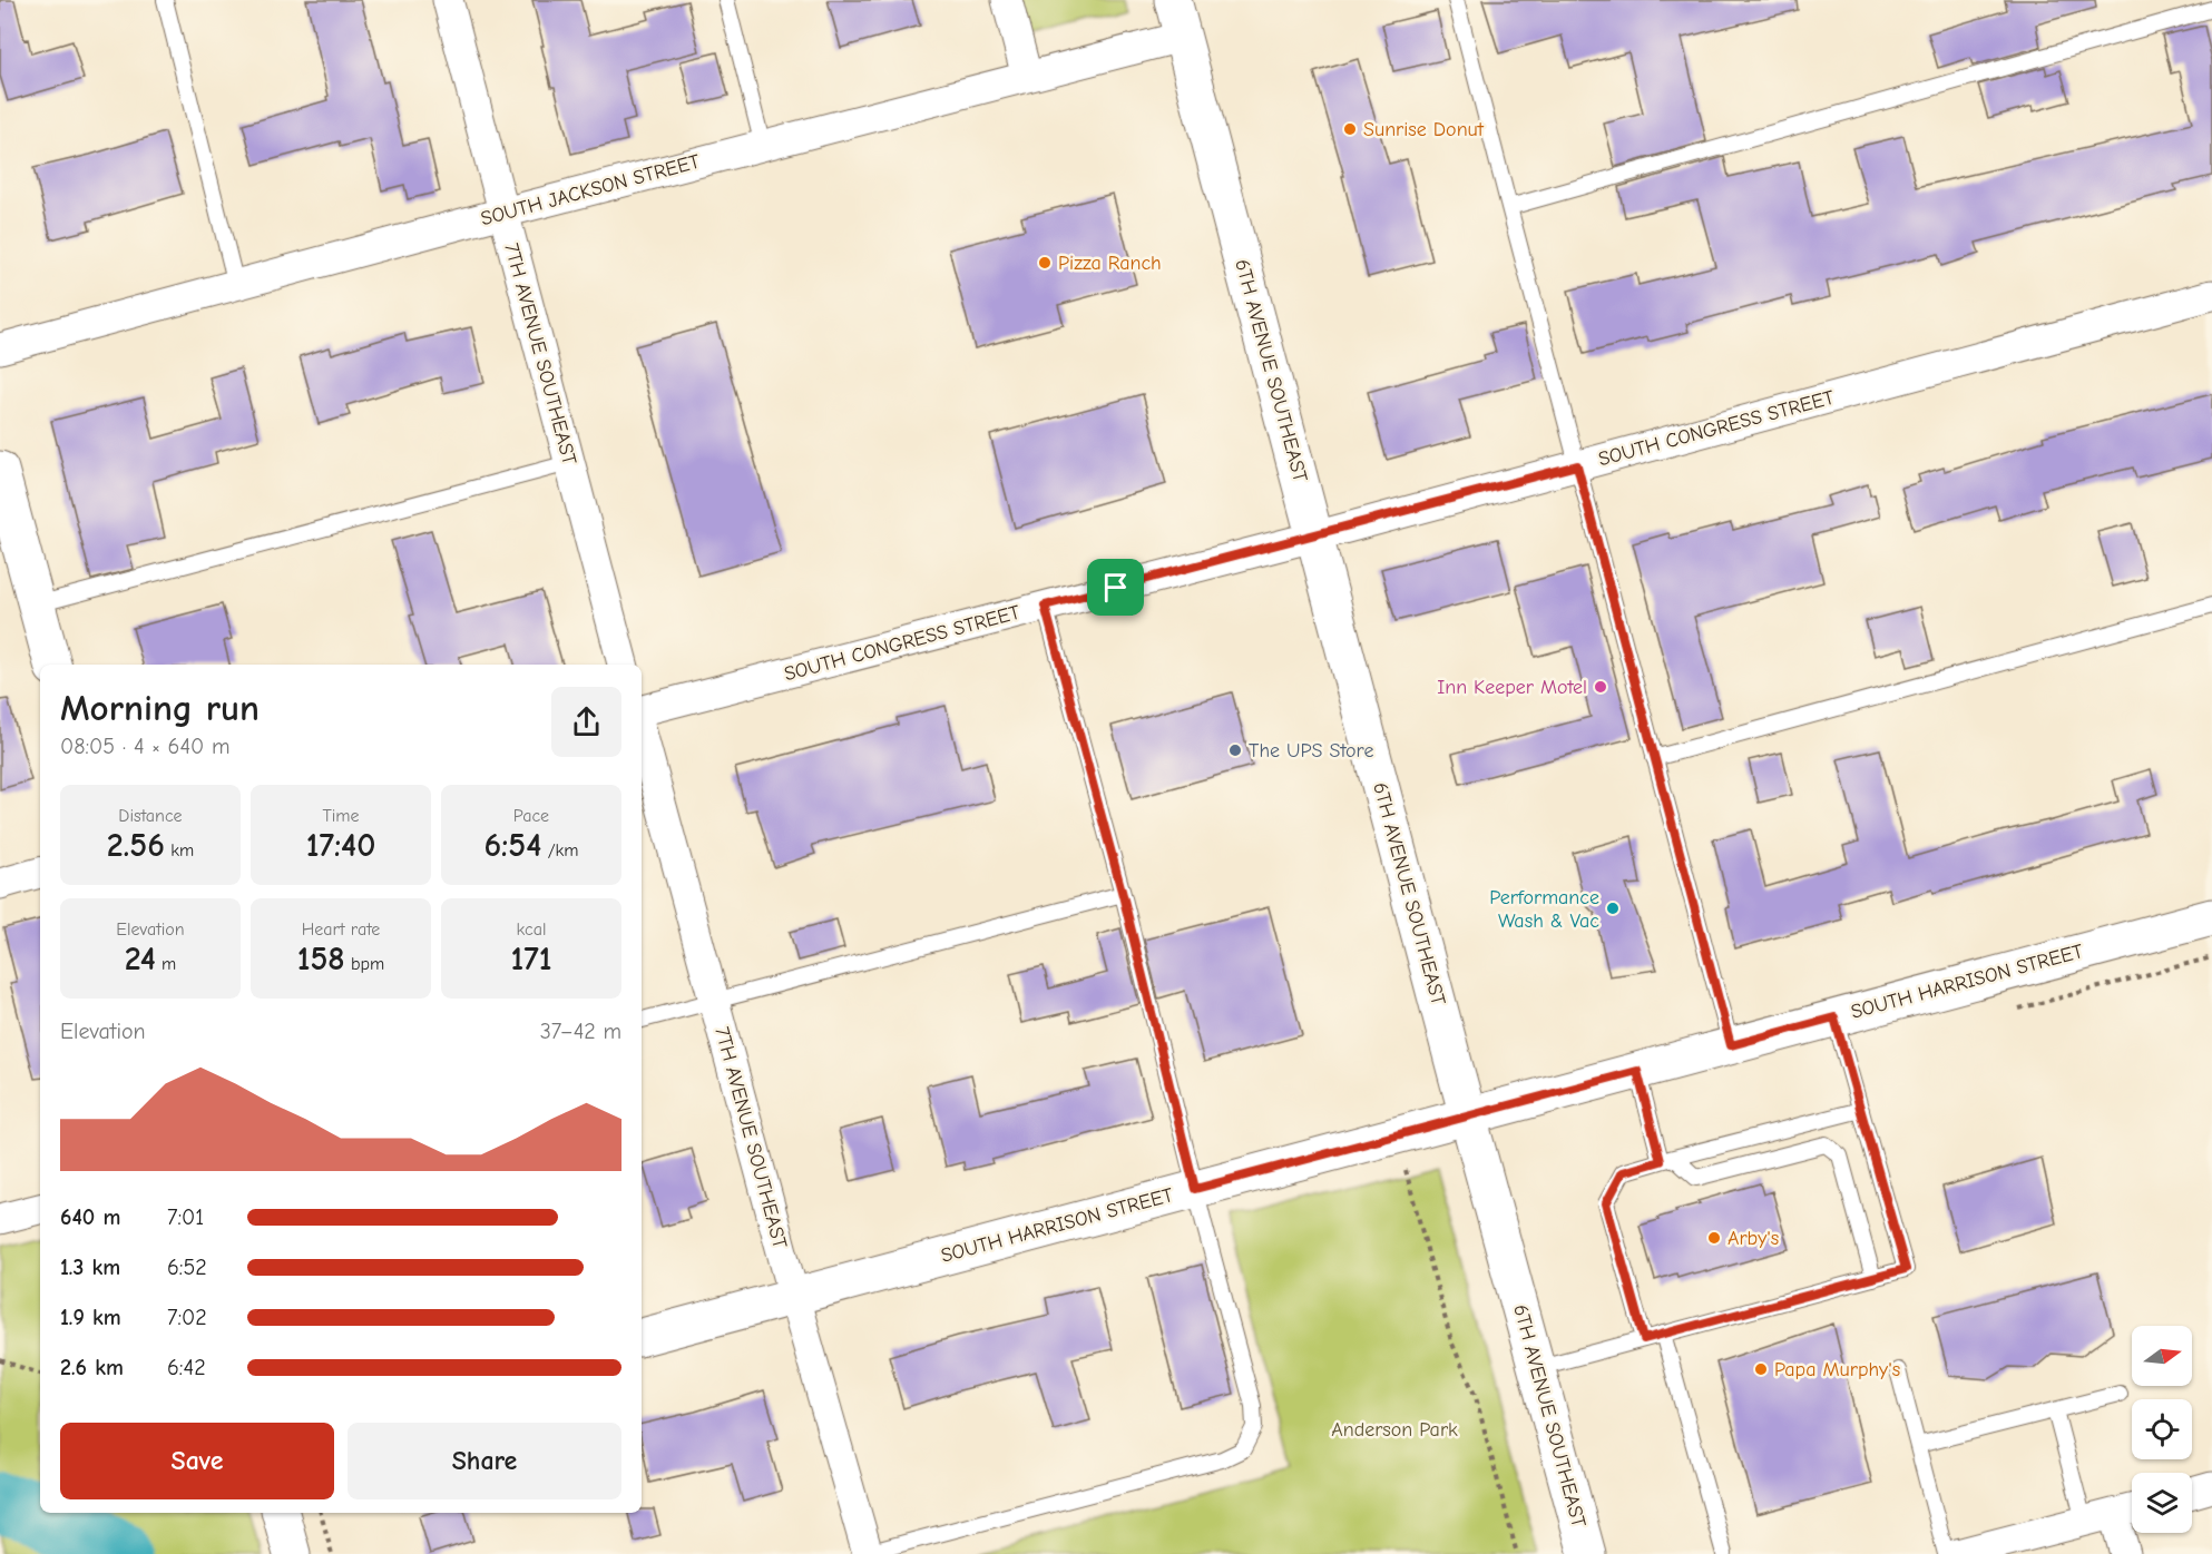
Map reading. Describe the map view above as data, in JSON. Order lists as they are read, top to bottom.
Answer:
{
  "streets": {
    "main road": ["6TH AVENUE SOUTHEAST", "SOUTH HARRISON STREET"],
    "street": ["SOUTH JACKSON STREET", "7TH AVENUE SOUTHEAST", "SOUTH CONGRESS STREET"]
  },
  "crossings": [
    ["SOUTH JACKSON STREET", "7TH AVENUE SOUTHEAST"],
    ["SOUTH JACKSON STREET", "6TH AVENUE SOUTHEAST"],
    ["7TH AVENUE SOUTHEAST", "SOUTH HARRISON STREET"],
    ["6TH AVENUE SOUTHEAST", "SOUTH CONGRESS STREET"],
    ["6TH AVENUE SOUTHEAST", "SOUTH HARRISON STREET"]
  ],
  "parks": ["Anderson Park"],
  "places": [
    "Sunrise Donut",
    "Pizza Ranch",
    "Inn Keeper Motel",
    "The UPS Store",
    "Performance Wash & Vac",
    "Arby's",
    "Papa Murphy's"
  ],
  "north": "right",
  "page": {
    "heading": ["Morning run", "08:05 · 4 × 640 m"],
    "stats": [
      ["Distance", "2.56 km"],
      ["Time", "17:40"],
      ["Pace", "6:54 /km"],
      ["Elevation", "24 m"],
      ["Heart rate", "158 bpm"],
      ["kcal", "171"]
    ],
    "chart": ["Elevation", "37–42 m"],
    "list": [
      {
        "name": "640 m",
        "note": "7:01"
      },
      {
        "name": "1.3 km",
        "note": "6:52"
      },
      {
        "name": "1.9 km",
        "note": "7:02"
      },
      {
        "name": "2.6 km",
        "note": "6:42"
      }
    ],
    "buttons": ["Save", "Share"]
  }
}
